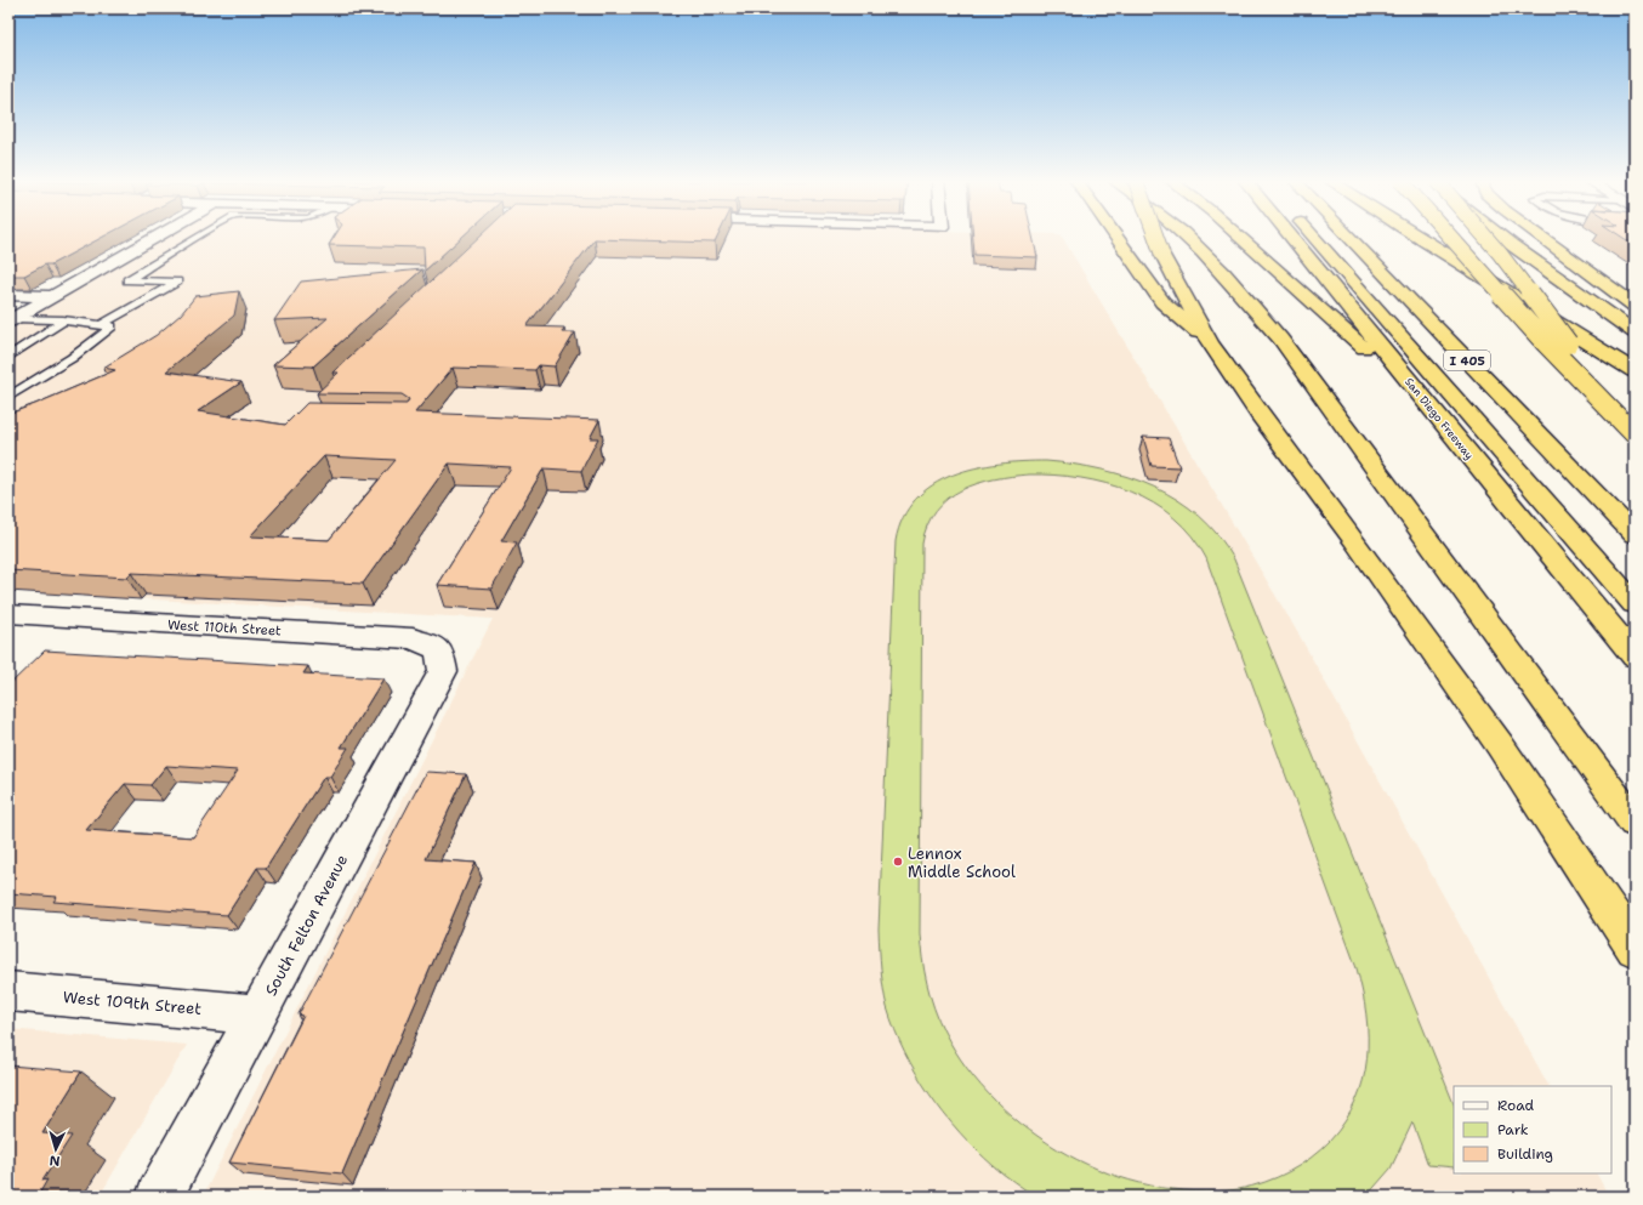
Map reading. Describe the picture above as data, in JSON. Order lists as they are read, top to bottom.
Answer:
{
  "streets": {
    "highway": ["I 405", "San Diego Freeway"],
    "street": ["West 110th Street", "South Felton Avenue", "West 109th Street"]
  },
  "crossings": [
    ["West 110th Street", "South Felton Avenue"],
    ["South Felton Avenue", "West 109th Street"]
  ],
  "places": ["Lennox Middle School"],
  "legend": ["Road", "Park", "Building"],
  "north": "bottom"
}
